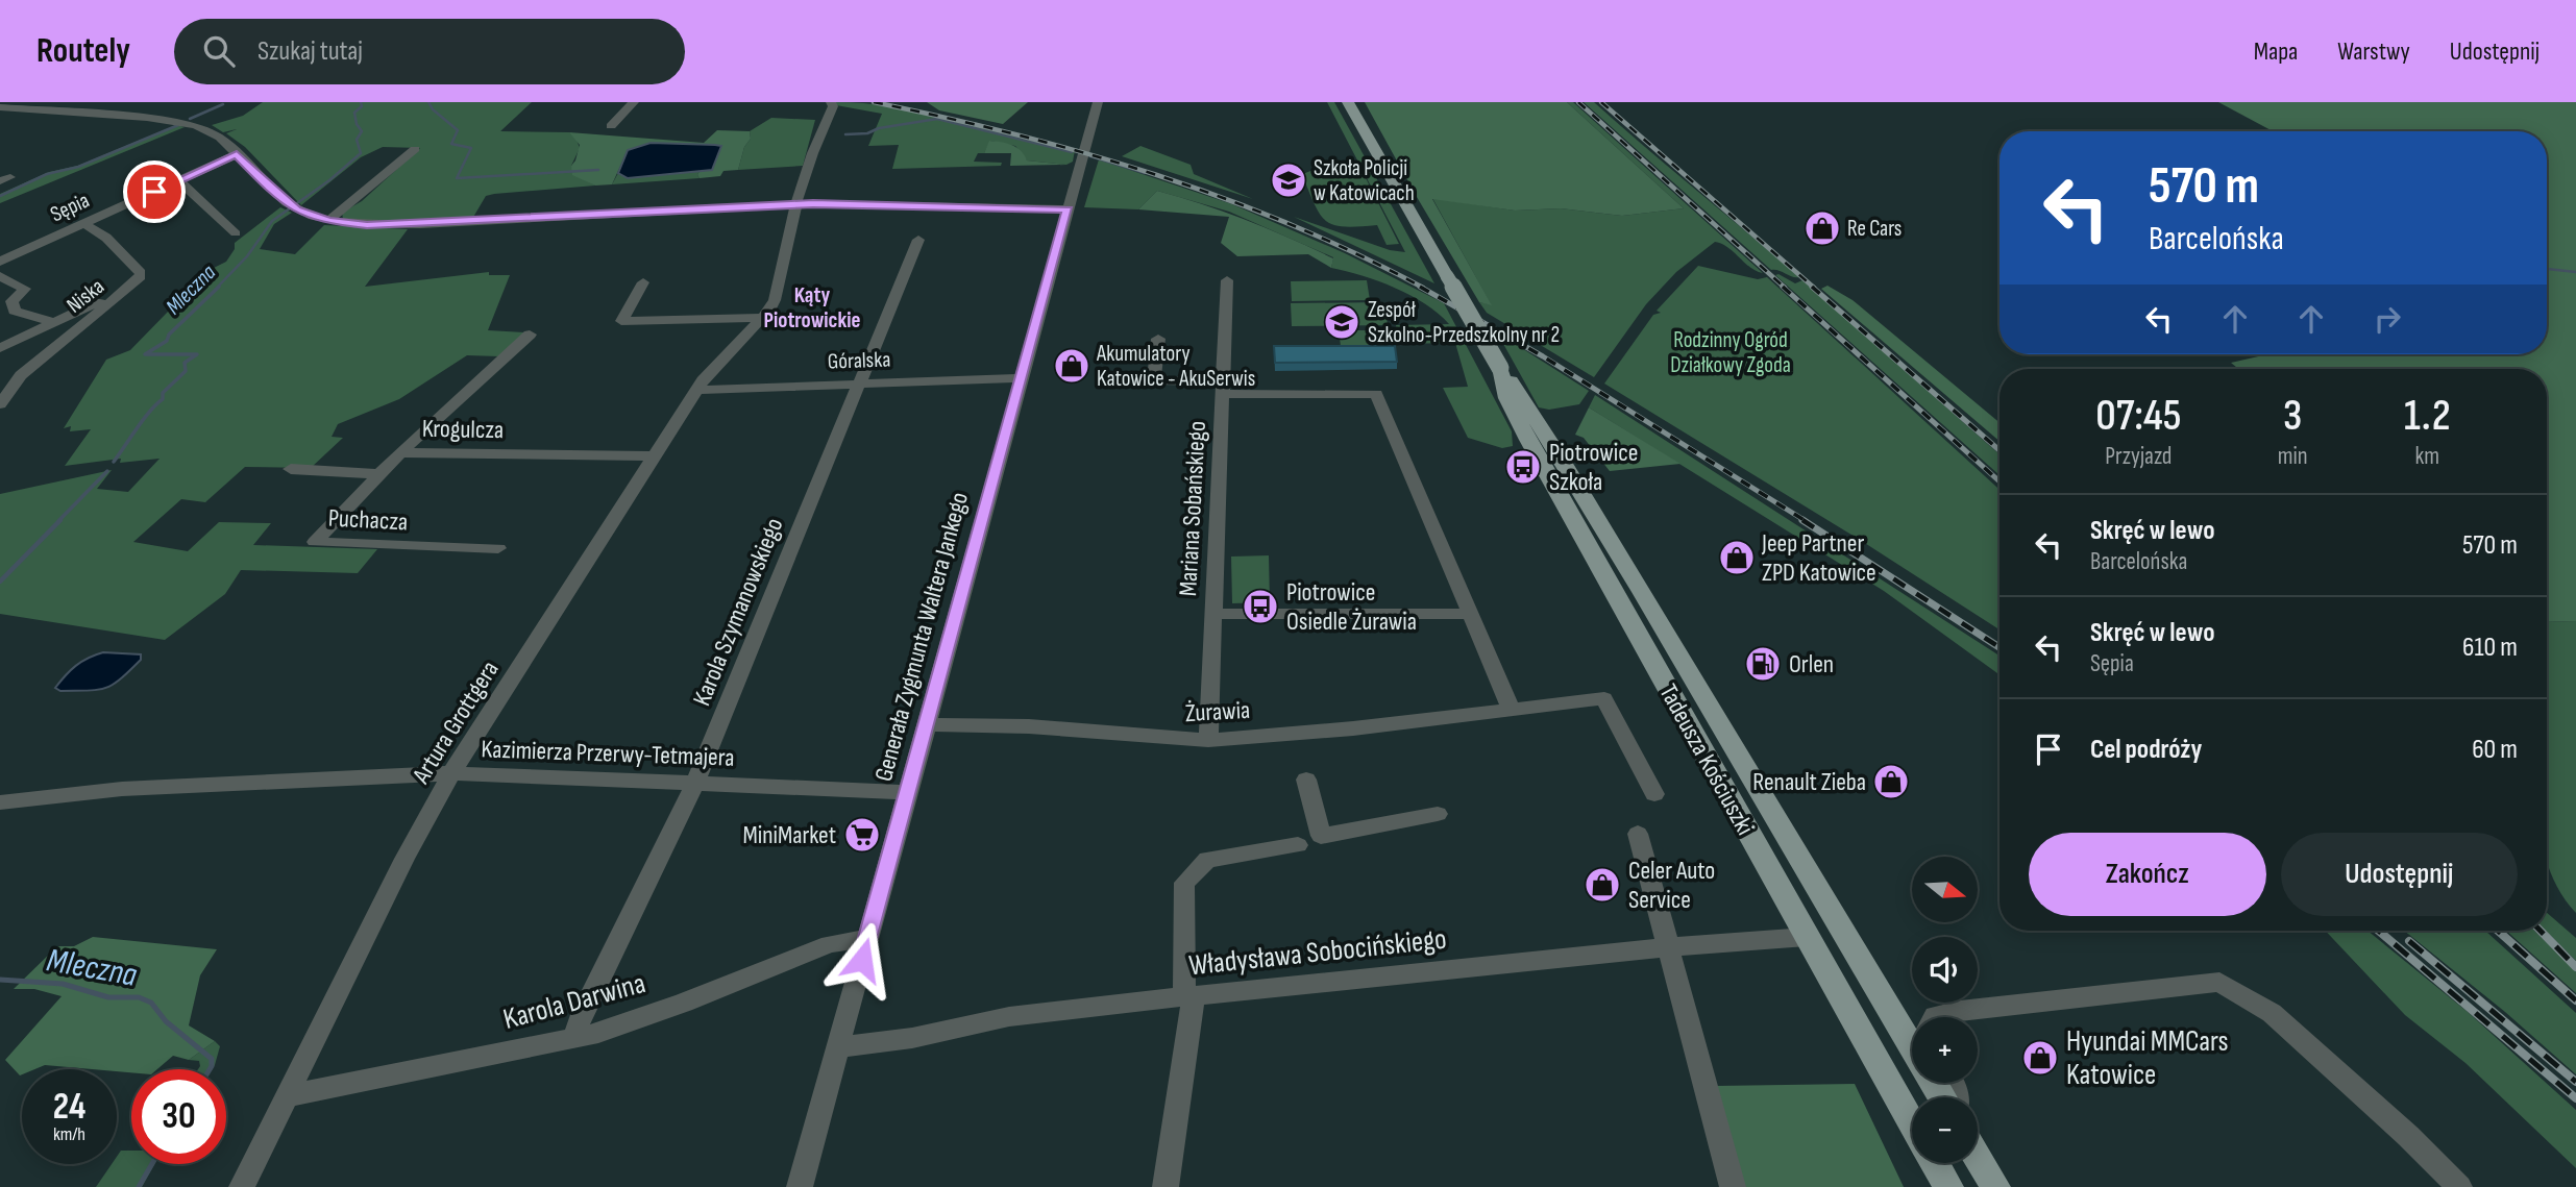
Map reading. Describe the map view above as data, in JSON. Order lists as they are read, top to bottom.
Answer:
{
  "streets": {
    "main road": ["Tadeusza Kościuszki"],
    "street": [
      "Sępia",
      "Niska",
      "Góralska",
      "Krogulcza",
      "Mariana Sobańskiego",
      "Puchacza",
      "Karola Szymanowskiego",
      "Generała Zygmunta Waltera Jankego",
      "Żurawia",
      "Artura Grottgera",
      "Kazimierza Przerwy-Tetmajera",
      "Władysława Sobocińskiego",
      "Karola Darwina"
    ]
  },
  "crossings": [
    ["Sępia", "Niska"],
    ["Góralska", "Karola Szymanowskiego"],
    ["Góralska", "Generała Zygmunta Waltera Jankego"],
    ["Góralska", "Artura Grottgera"],
    ["Krogulcza", "Puchacza"],
    ["Krogulcza", "Artura Grottgera"],
    ["Mariana Sobańskiego", "Żurawia"],
    ["Karola Szymanowskiego", "Kazimierza Przerwy-Tetmajera"],
    ["Karola Szymanowskiego", "Karola Darwina"],
    ["Generała Zygmunta Waltera Jankego", "Żurawia"],
    ["Generała Zygmunta Waltera Jankego", "Kazimierza Przerwy-Tetmajera"],
    ["Generała Zygmunta Waltera Jankego", "Władysława Sobocińskiego"],
    ["Generała Zygmunta Waltera Jankego", "Karola Darwina"],
    ["Artura Grottgera", "Kazimierza Przerwy-Tetmajera"],
    ["Artura Grottgera", "Karola Darwina"],
    ["Tadeusza Kościuszki", "Władysława Sobocińskiego"]
  ],
  "districts": ["Kąty Piotrowickie"],
  "water": ["Mleczna"],
  "parks": ["Rodzinny Ogród Działkowy Zgoda"],
  "places": {
    "school or university": ["Szkoła Policji w Katowicach", "Zespół Szkolno-Przedszkolny nr 2"],
    "shop": [
      "Re Cars",
      "Akumulatory Katowice - AkuSerwis",
      "Jeep Partner ZPD Katowice",
      "Renault Zieba",
      "Celer Auto Service",
      "Hyundai MMCars Katowice"
    ],
    "bus stop": ["Piotrowice Szkoła", "Piotrowice Osiedle Żurawia"],
    "fuel station": ["Orlen"],
    "supermarket": ["MiniMarket"]
  },
  "north": "right",
  "page": {
    "header": "Routely",
    "search": "Szukaj tutaj",
    "nav": ["Mapa", "Warstwy", "Udostępnij"],
    "turn": ["570 m", "Barcelońska"],
    "eta": [
      "07:45",
      "Przyjazd",
      "3",
      "min",
      "1.2",
      "km"
    ],
    "list": [
      {
        "name": "Skręć w lewo",
        "note": "Barcelońska",
        "value": "570 m"
      },
      {
        "name": "Skręć w lewo",
        "note": "Sępia",
        "value": "610 m"
      },
      {
        "name": "Cel podróży",
        "value": "60 m"
      }
    ],
    "buttons": ["Zakończ", "Udostępnij"],
    "map_buttons": ["+", "−"],
    "speed": "24 km/h",
    "limit": "30"
  }
}
